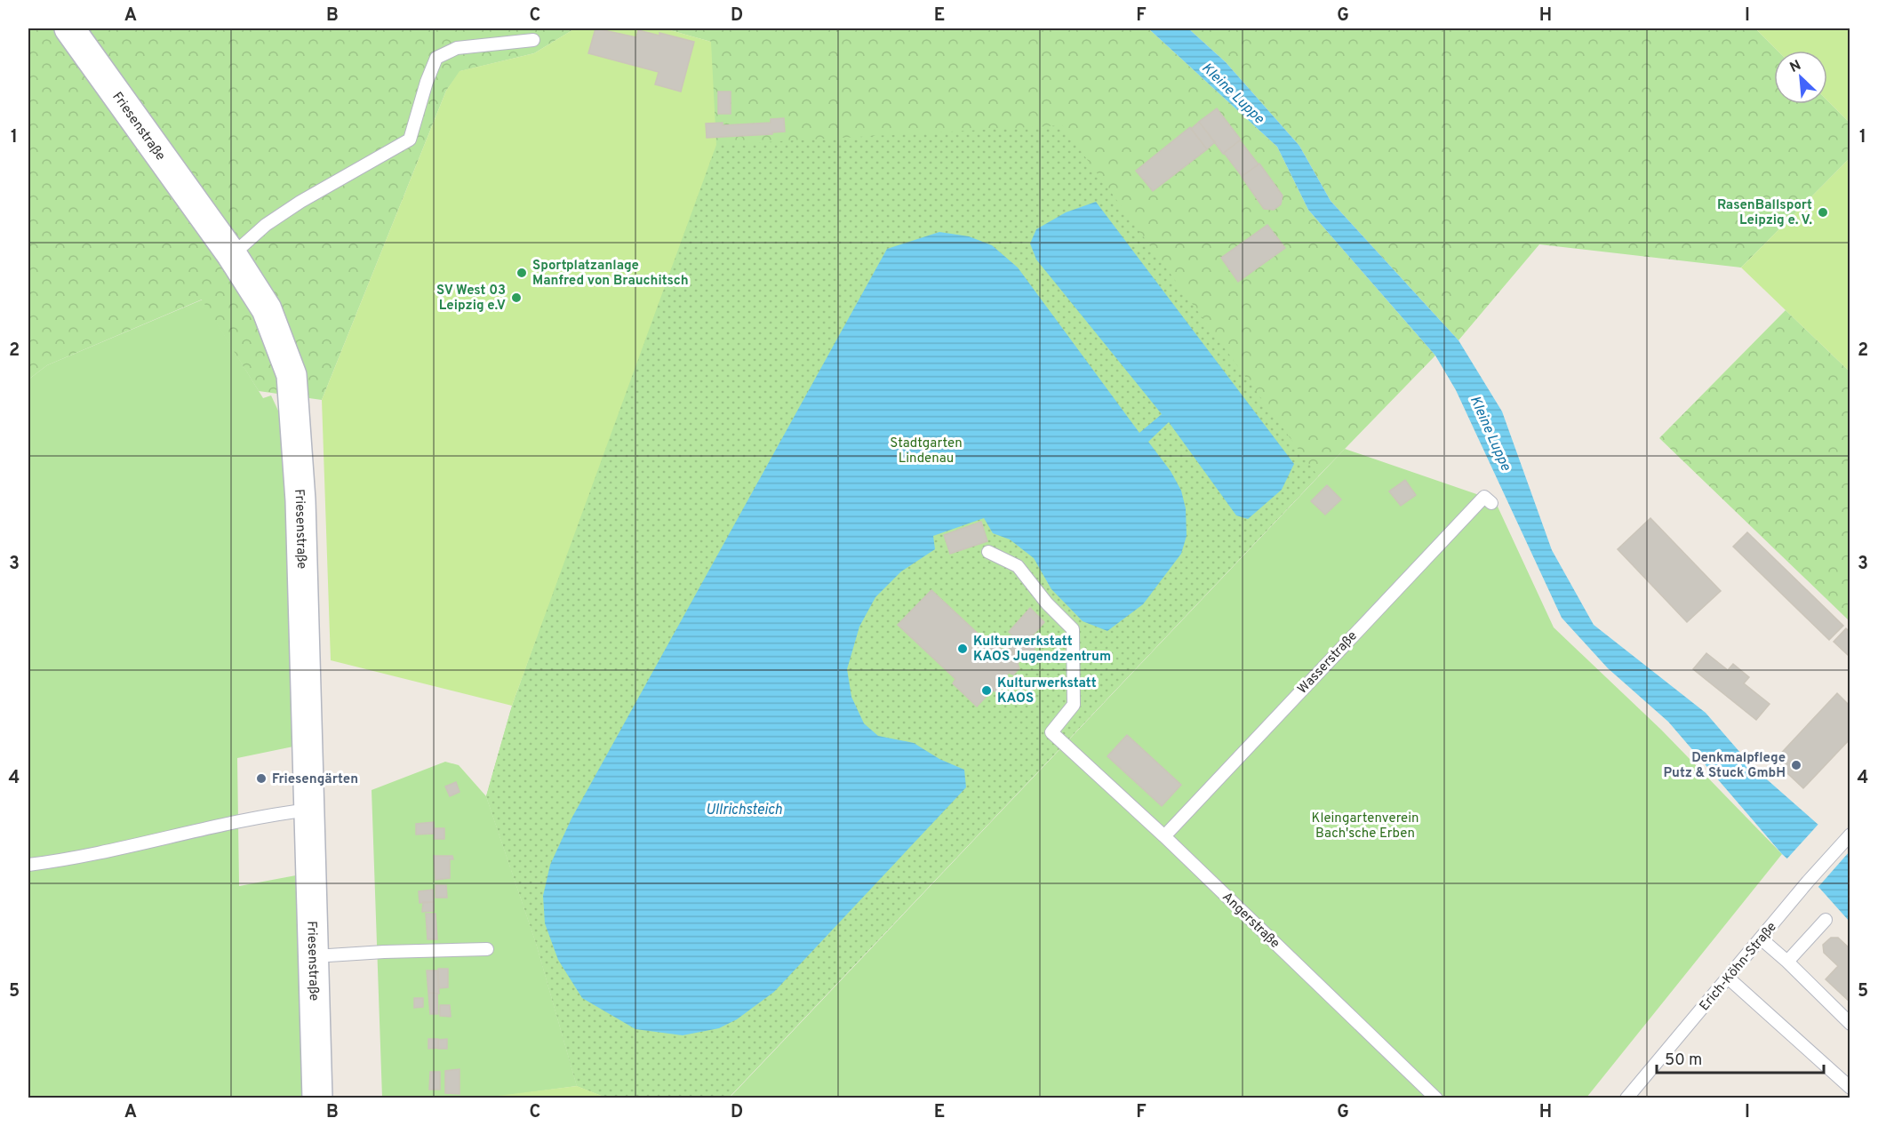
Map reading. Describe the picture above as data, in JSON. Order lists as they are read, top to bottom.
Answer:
{
  "streets": {
    "street": ["Friesenstraße"],
    "lane": ["Wasserstraße", "Angerstraße", "Erich-Köhn-Straße"]
  },
  "crossings": [
    ["Wasserstraße", "Angerstraße"]
  ],
  "water": ["Kleine Luppe", "Ullrichsteich"],
  "parks": ["Stadtgarten Lindenau", "Kleingartenverein Bach'sche Erben"],
  "places": [
    "RasenBallsport Leipzig e. V.",
    "Sportplatzanlage Manfred von Brauchitsch",
    "SV West 03 Leipzig e.V",
    "Kulturwerkstatt KAOS Jugendzentrum",
    "Kulturwerkstatt KAOS",
    "Denkmalpflege Putz & Stuck GmbH",
    "Friesengärten"
  ],
  "scale_bar": "50 m",
  "north": "top left",
  "grid": {
    "columns": [
      "A",
      "B",
      "C",
      "D",
      "E",
      "F",
      "G",
      "H",
      "I"
    ],
    "rows": [
      "1",
      "2",
      "3",
      "4",
      "5"
    ]
  }
}
